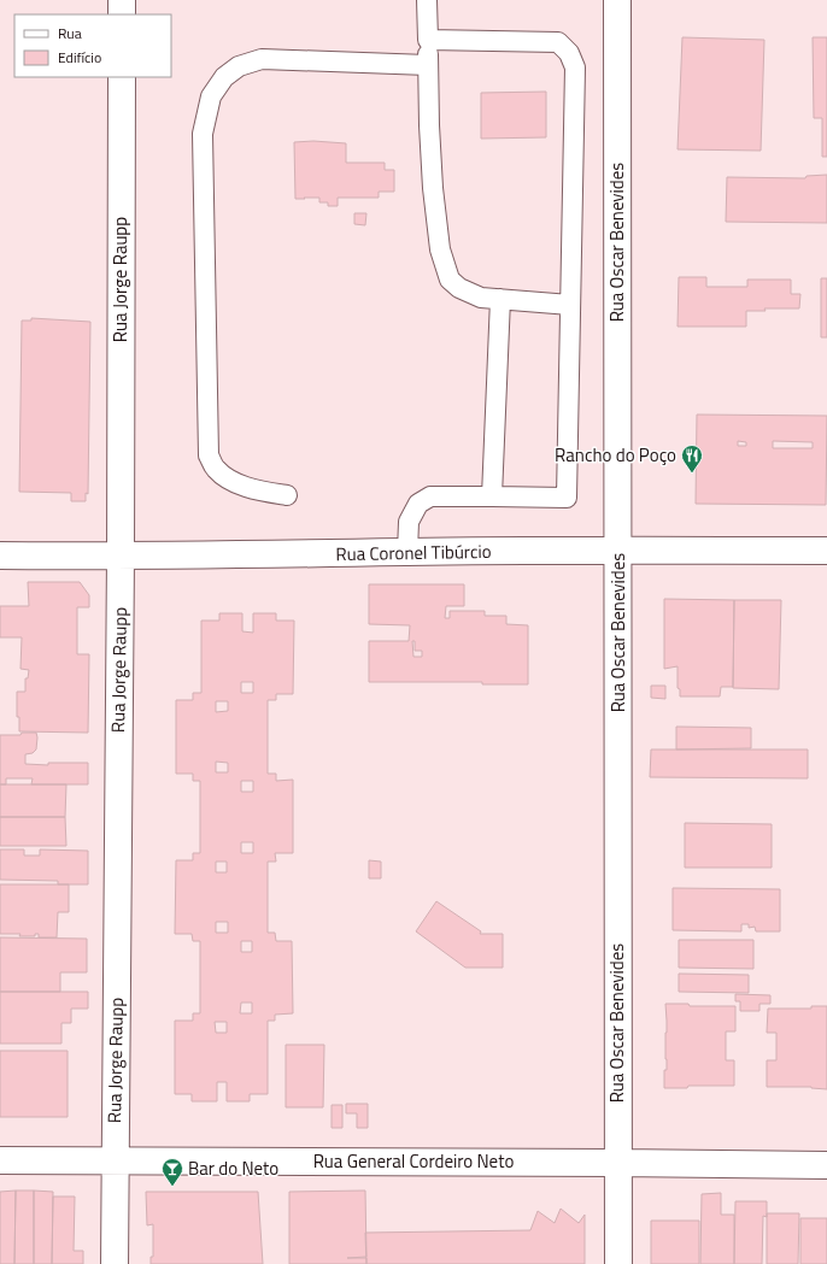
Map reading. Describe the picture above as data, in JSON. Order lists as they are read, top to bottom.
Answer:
{
  "streets": {
    "street": [
      "Rua Oscar Benevides",
      "Rua Jorge Raupp",
      "Rua Coronel Tibúrcio",
      "Rua General Cordeiro Neto"
    ]
  },
  "crossings": [
    ["Rua Oscar Benevides", "Rua Coronel Tibúrcio"],
    ["Rua Oscar Benevides", "Rua General Cordeiro Neto"],
    ["Rua Jorge Raupp", "Rua Coronel Tibúrcio"],
    ["Rua Jorge Raupp", "Rua General Cordeiro Neto"]
  ],
  "places": {
    "restaurant": ["Rancho do Poço"],
    "bar": ["Bar do Neto"]
  },
  "legend": ["Rua", "Edifício"]
}
